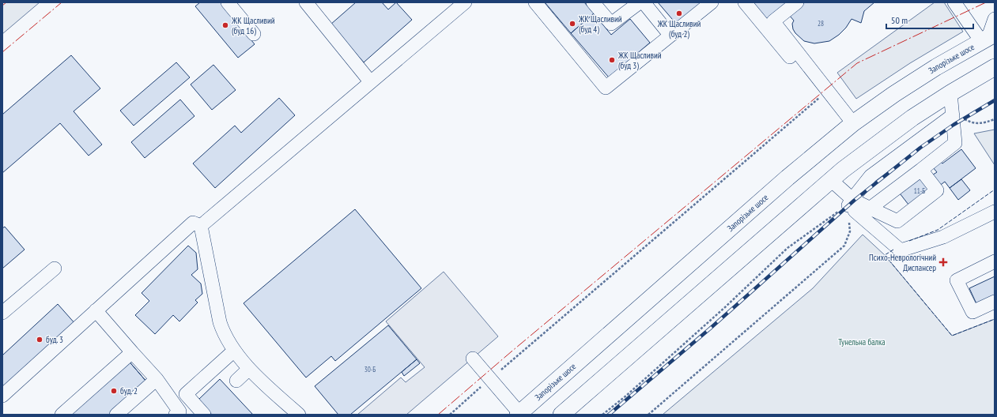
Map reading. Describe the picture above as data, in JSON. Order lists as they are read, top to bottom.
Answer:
{
  "streets": {
    "main road": ["Запорізьке шосе"]
  },
  "parks": ["Тунельна балка"],
  "places": {
    "other": [
      "ЖК Щасливий (буд 2)",
      "ЖК Щасливий (буд 4)",
      "ЖК Щасливий (буд 16)",
      "ЖК Щасливий (буд 3)",
      "буд. 3",
      "буд. 2"
    ],
    "health": ["Психо-Неврологічний Диспансер"]
  },
  "house_numbers": ["28", "11-Б", "30-Б"],
  "scale_bar": "50 m"
}
